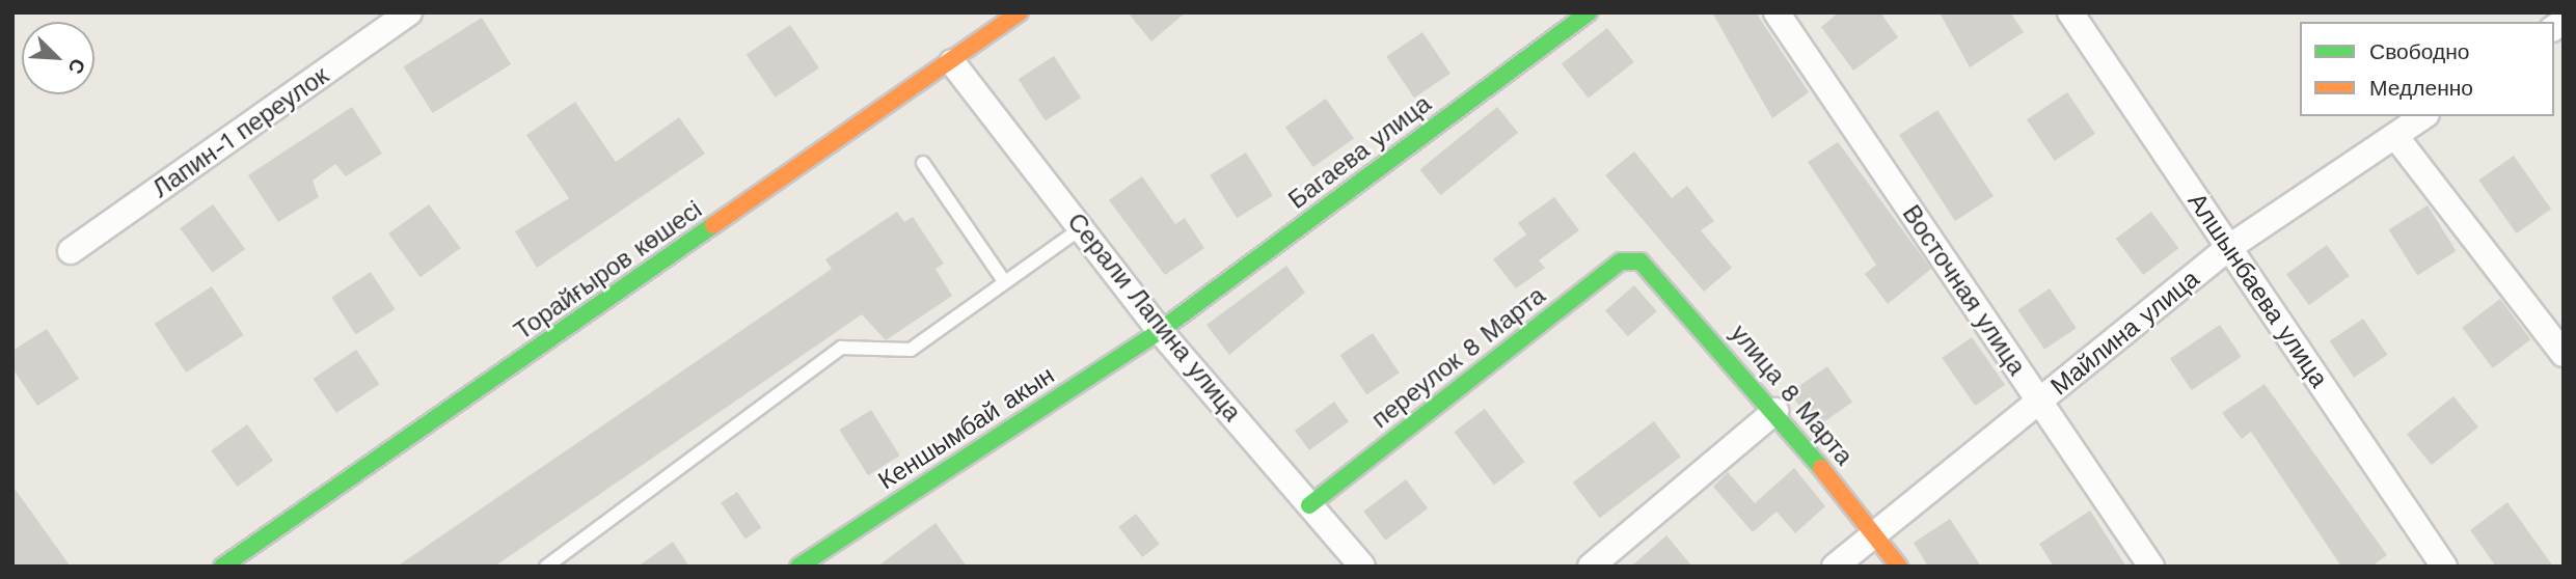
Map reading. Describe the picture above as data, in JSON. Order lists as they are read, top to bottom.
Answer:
{
  "streets": {
    "street": [
      "Лапин-1 переулок",
      "Багаева улица",
      "Торайғыров көшесі",
      "Восточная улица",
      "Алшынбаева улица",
      "Серали Лапина улица",
      "Майлина улица",
      "переулок 8 Марта",
      "улица 8 Марта",
      "Кеншымбай акын"
    ]
  },
  "crossings": [
    ["Багаева улица", "Серали Лапина улица"],
    ["Багаева улица", "Кеншымбай акын"],
    ["Торайғыров көшесі", "Серали Лапина улица"],
    ["Восточная улица", "Майлина улица"],
    ["Алшынбаева улица", "Майлина улица"],
    ["Серали Лапина улица", "переулок 8 Марта"],
    ["Серали Лапина улица", "Кеншымбай акын"],
    ["Майлина улица", "улица 8 Марта"],
    ["переулок 8 Марта", "улица 8 Марта"]
  ],
  "legend": ["Свободно", "Медленно"],
  "north": "bottom right"
}
